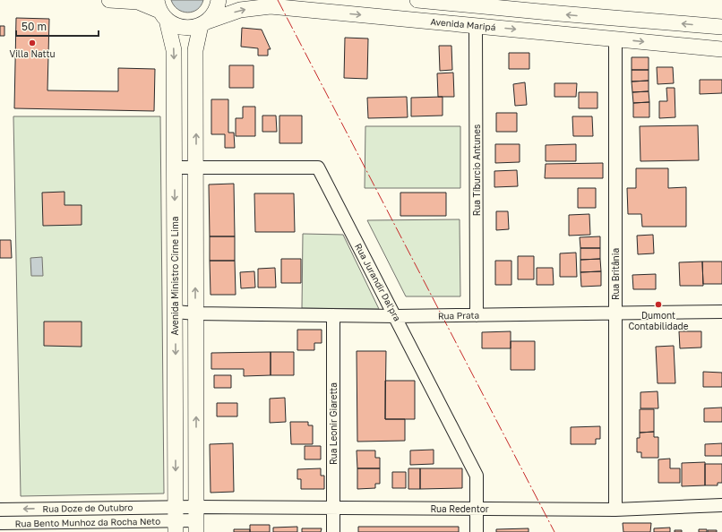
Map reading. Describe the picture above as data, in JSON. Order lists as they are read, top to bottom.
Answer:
{
  "streets": {
    "main road": ["Avenida Maripá", "Avenida Ministro Cirne Lima"],
    "street": [
      "Rua Tíburcio Antunes",
      "Rua Britânia",
      "Rua Jurandir Dal'pra",
      "Rua Prata",
      "Rua Leonir Giaretta",
      "Rua Doze de Outubro",
      "Rua Redentor",
      "Rua Bento Munhoz da Rocha Neto"
    ]
  },
  "crossings": [
    ["Avenida Maripá", "Rua Tíburcio Antunes"],
    ["Avenida Maripá", "Rua Britânia"],
    ["Avenida Maripá", "Avenida Ministro Cirne Lima"],
    ["Rua Tíburcio Antunes", "Rua Prata"],
    ["Rua Britânia", "Rua Prata"],
    ["Rua Britânia", "Rua Redentor"],
    ["Avenida Ministro Cirne Lima", "Rua Jurandir Dal'pra"],
    ["Avenida Ministro Cirne Lima", "Rua Prata"],
    ["Avenida Ministro Cirne Lima", "Rua Doze de Outubro"],
    ["Avenida Ministro Cirne Lima", "Rua Redentor"],
    ["Avenida Ministro Cirne Lima", "Rua Bento Munhoz da Rocha Neto"],
    ["Rua Jurandir Dal'pra", "Rua Prata"],
    ["Rua Jurandir Dal'pra", "Rua Redentor"],
    ["Rua Prata", "Rua Leonir Giaretta"],
    ["Rua Leonir Giaretta", "Rua Redentor"],
    ["Rua Doze de Outubro", "Rua Redentor"],
    ["Rua Doze de Outubro", "Rua Bento Munhoz da Rocha Neto"],
    ["Rua Redentor", "Rua Bento Munhoz da Rocha Neto"]
  ],
  "one_way": ["Rua Doze de Outubro"],
  "places": ["Villa Nattu", "Dumont Contabilidade"],
  "scale_bar": "50 m"
}
